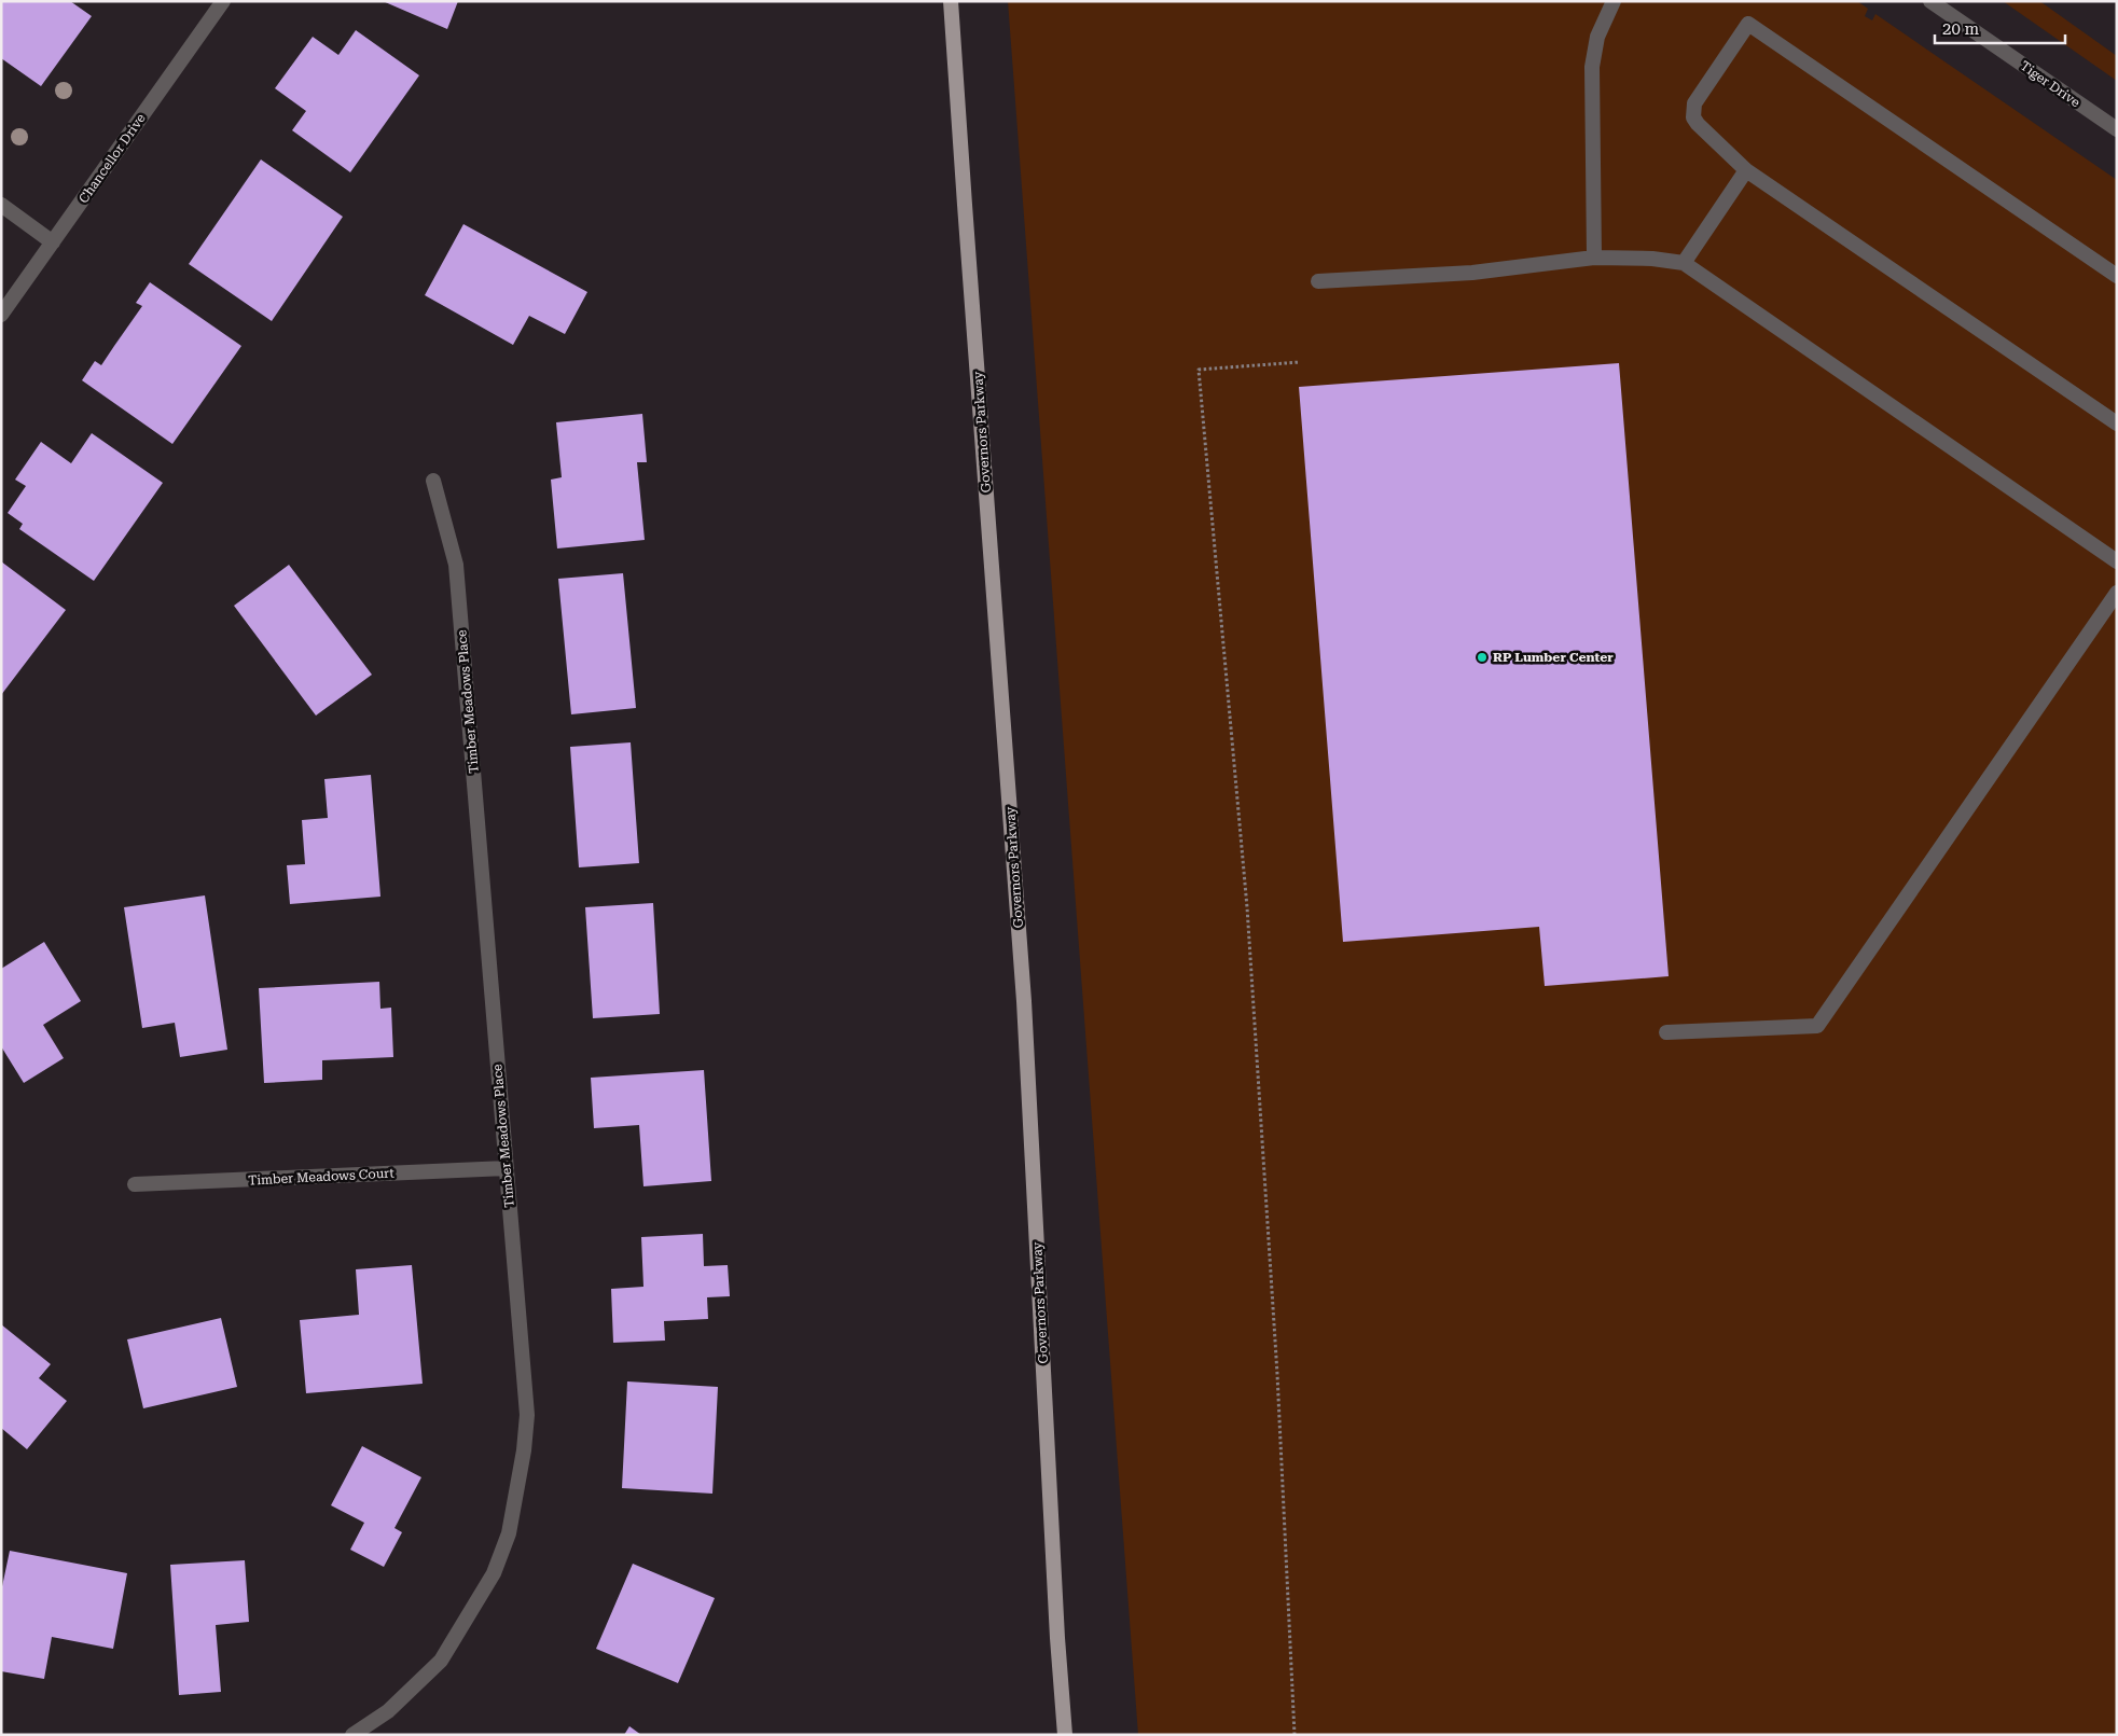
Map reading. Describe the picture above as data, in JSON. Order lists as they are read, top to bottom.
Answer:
{
  "streets": {
    "main road": ["Governors Parkway"],
    "street": [
      "Tiger Drive",
      "Chancellor Drive",
      "Timber Meadows Place",
      "Timber Meadows Court"
    ]
  },
  "crossings": [
    ["Timber Meadows Place", "Timber Meadows Court"]
  ],
  "places": ["RP Lumber Center"],
  "scale_bar": "20 m"
}
